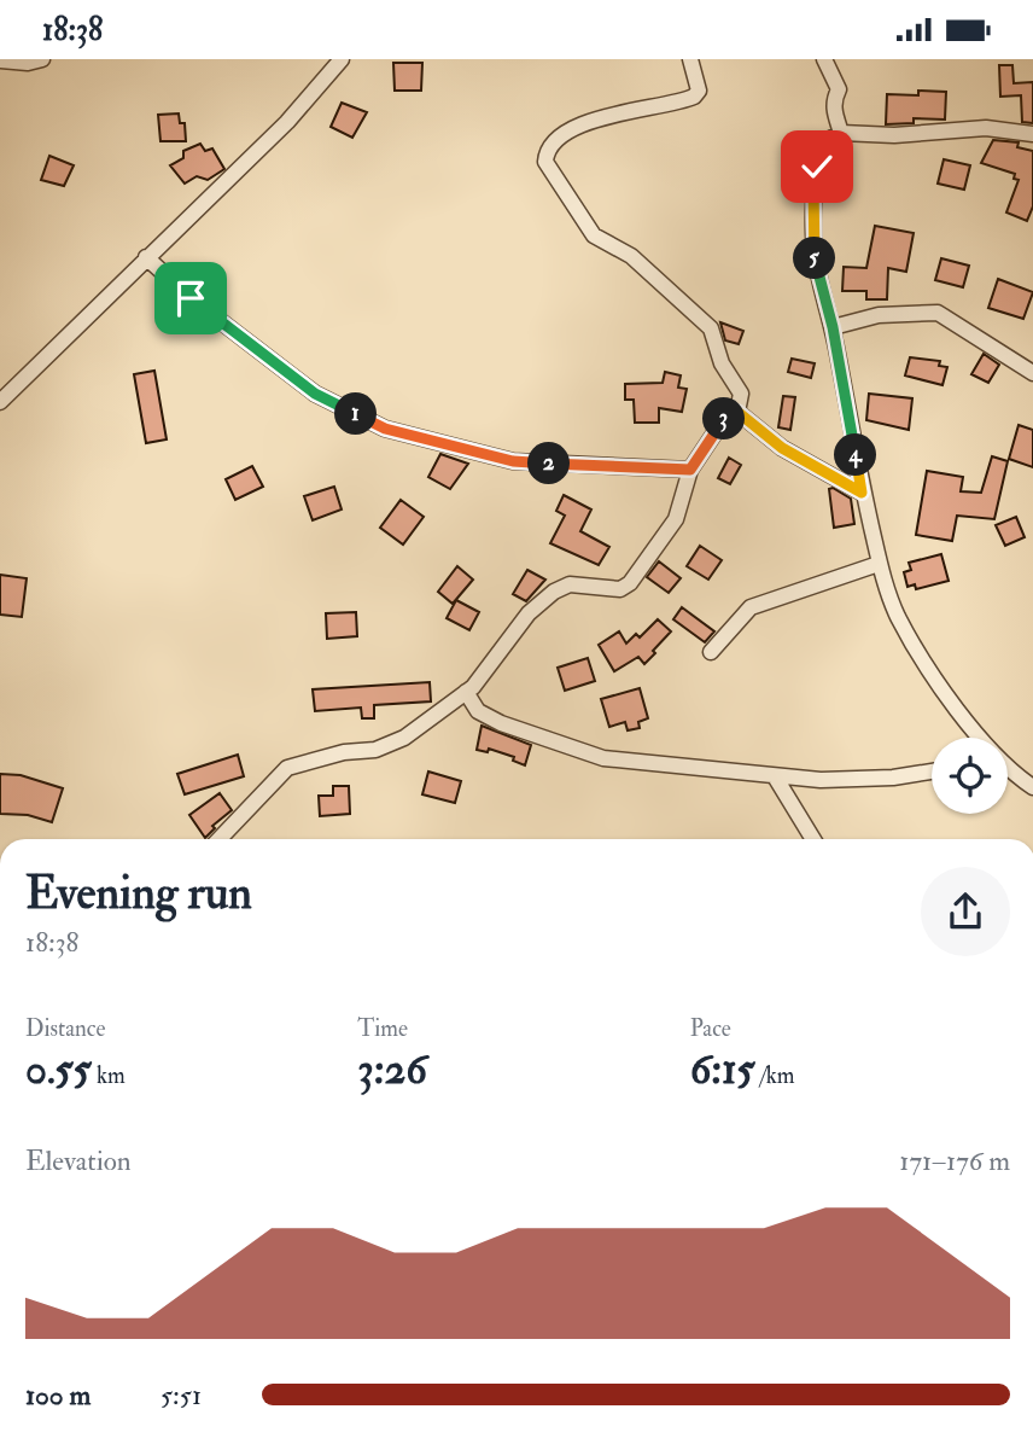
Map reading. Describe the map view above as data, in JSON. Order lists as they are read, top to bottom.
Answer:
{
  "page": {
    "status": "18:38",
    "pins": [
      "5",
      "1",
      "3",
      "4",
      "2"
    ],
    "heading": ["Evening run", "18:38"],
    "stats": [
      ["Distance", "0.55 km"],
      ["Time", "3:26"],
      ["Pace", "6:15 /km"]
    ],
    "chart": ["Elevation", "171–176 m"],
    "list": [
      {
        "name": "100 m",
        "note": "5:51"
      }
    ]
  }
}
